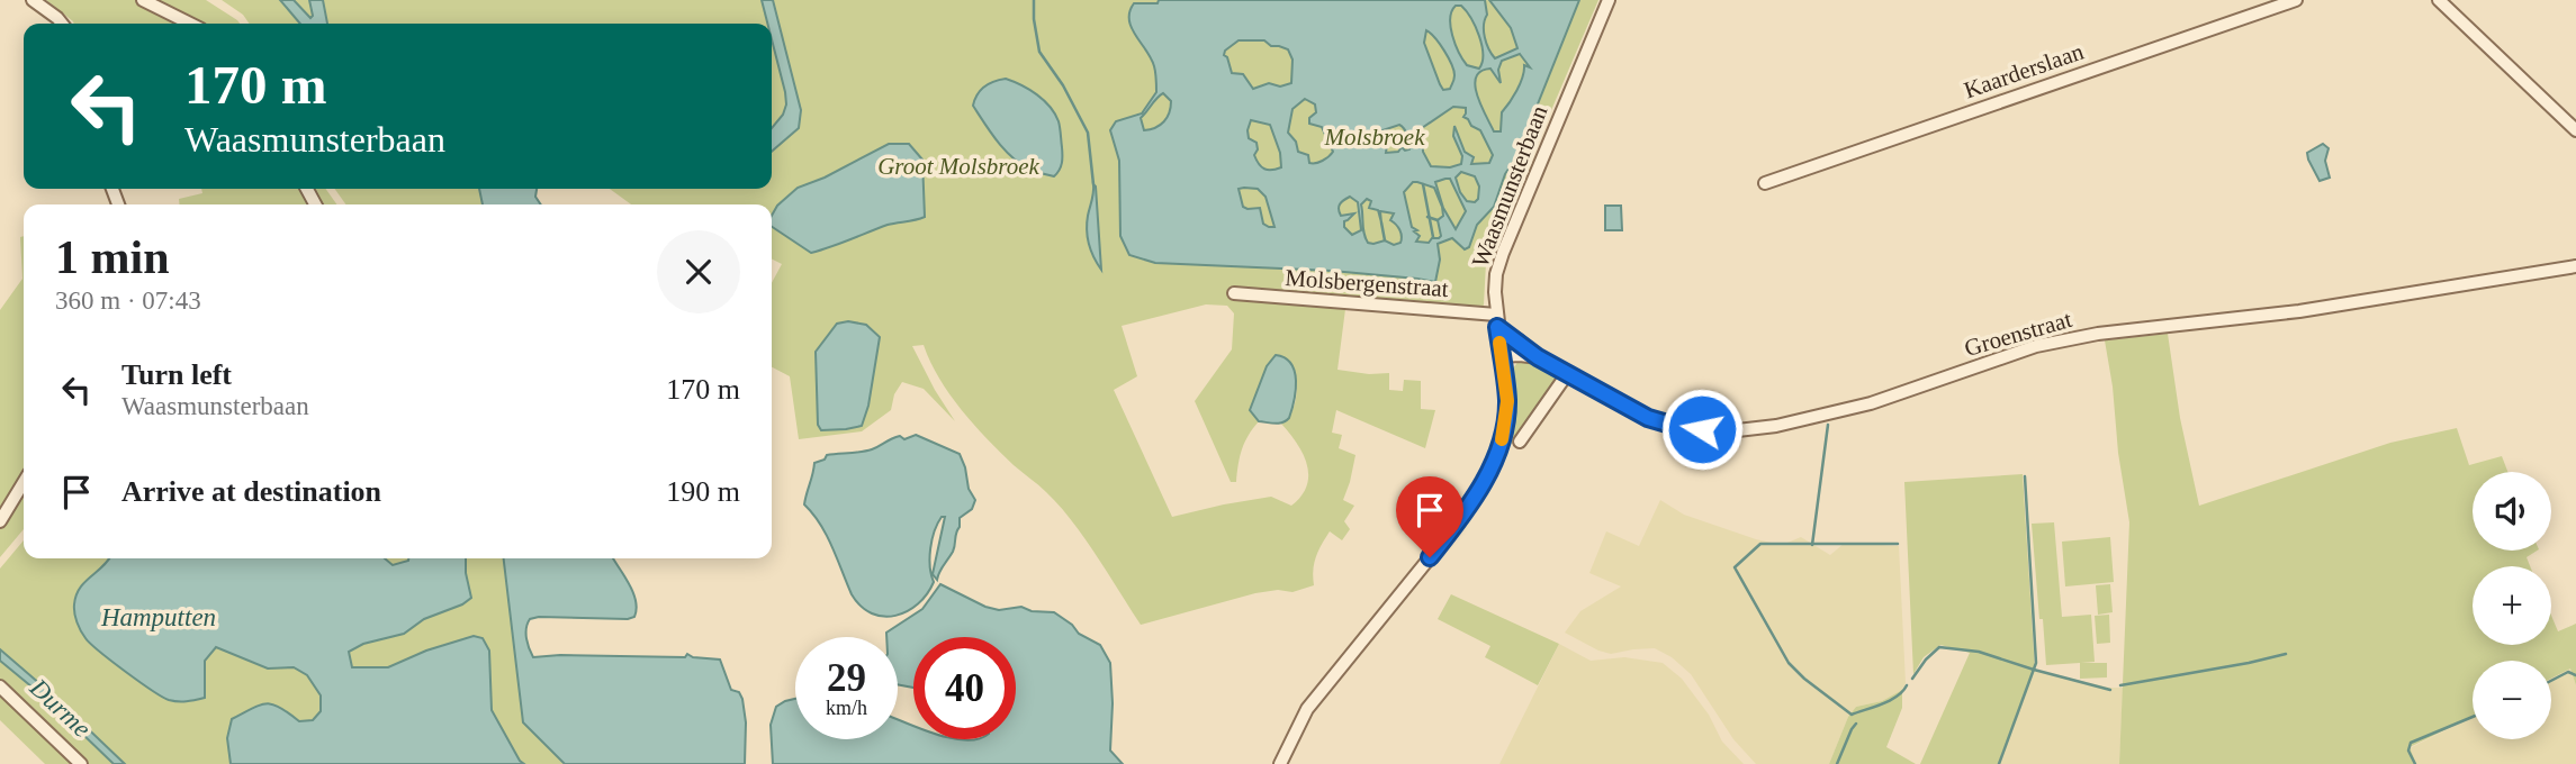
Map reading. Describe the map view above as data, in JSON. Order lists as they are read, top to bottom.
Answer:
{
  "streets": {
    "street": [
      "Kaarderslaan",
      "Waasmunsterbaan",
      "Molsbergenstraat",
      "Groenstraat"
    ]
  },
  "crossings": [
    ["Waasmunsterbaan", "Molsbergenstraat"],
    ["Waasmunsterbaan", "Groenstraat"],
    ["Molsbergenstraat", "Groenstraat"]
  ],
  "water": ["Hamputten", "Durme"],
  "parks": ["Molsbroek", "Groot Molsbroek"],
  "page": {
    "turn": ["170 m", "Waasmunsterbaan"],
    "heading": ["1 min", "360 m · 07:43"],
    "list": [
      {
        "name": "Turn left",
        "note": "Waasmunsterbaan",
        "value": "170 m"
      },
      {
        "name": "Arrive at destination",
        "value": "190 m"
      }
    ],
    "map_buttons": ["+", "−"],
    "speed": "29 km/h",
    "limit": "40"
  }
}
